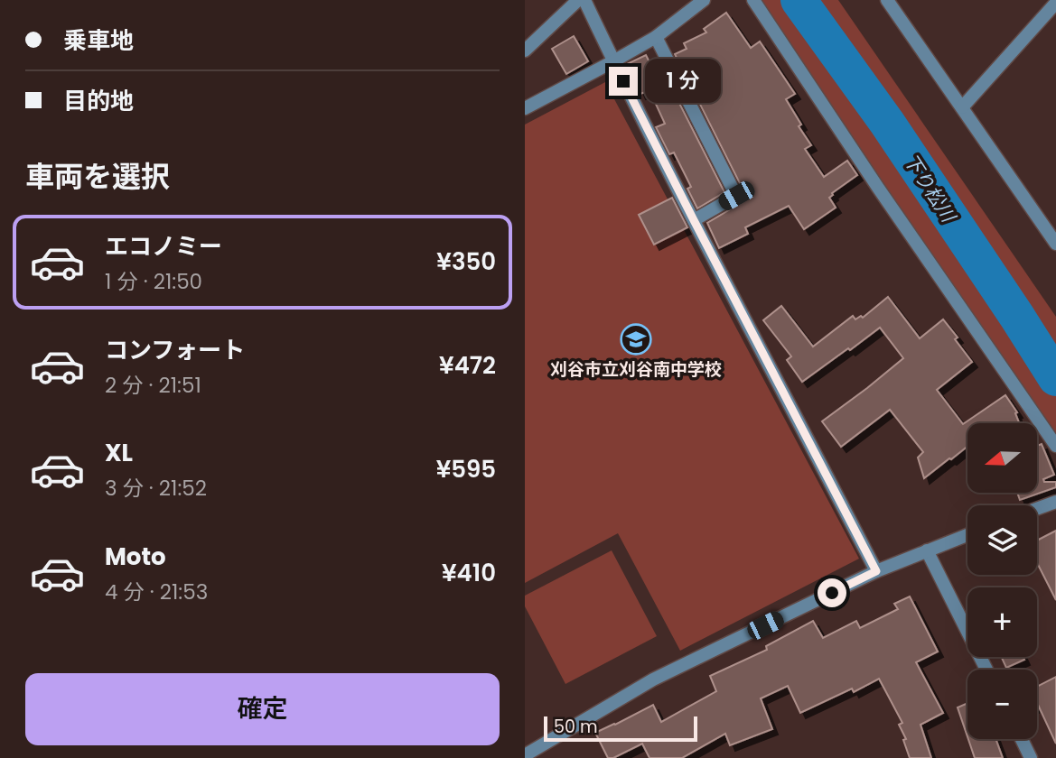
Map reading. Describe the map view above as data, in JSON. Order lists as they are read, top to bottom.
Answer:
{
  "water": ["下り松川"],
  "places": {
    "school or university": ["刈谷市立刈谷南中学校"]
  },
  "scale_bar": "50 m",
  "north": "left",
  "page": {
    "banner": ["乗車地", "目的地"],
    "bubble": "1 分",
    "heading": "車両を選択",
    "list": [
      {
        "name": "エコノミー",
        "note": "1 分 · 21:50",
        "value": "¥350"
      },
      {
        "name": "コンフォート",
        "note": "2 分 · 21:51",
        "value": "¥472"
      },
      {
        "name": "XL",
        "note": "3 分 · 21:52",
        "value": "¥595"
      },
      {
        "name": "Moto",
        "note": "4 分 · 21:53",
        "value": "¥410"
      }
    ],
    "map_buttons": ["+", "−"],
    "buttons": "確定",
    "scale": "50 m"
  }
}
